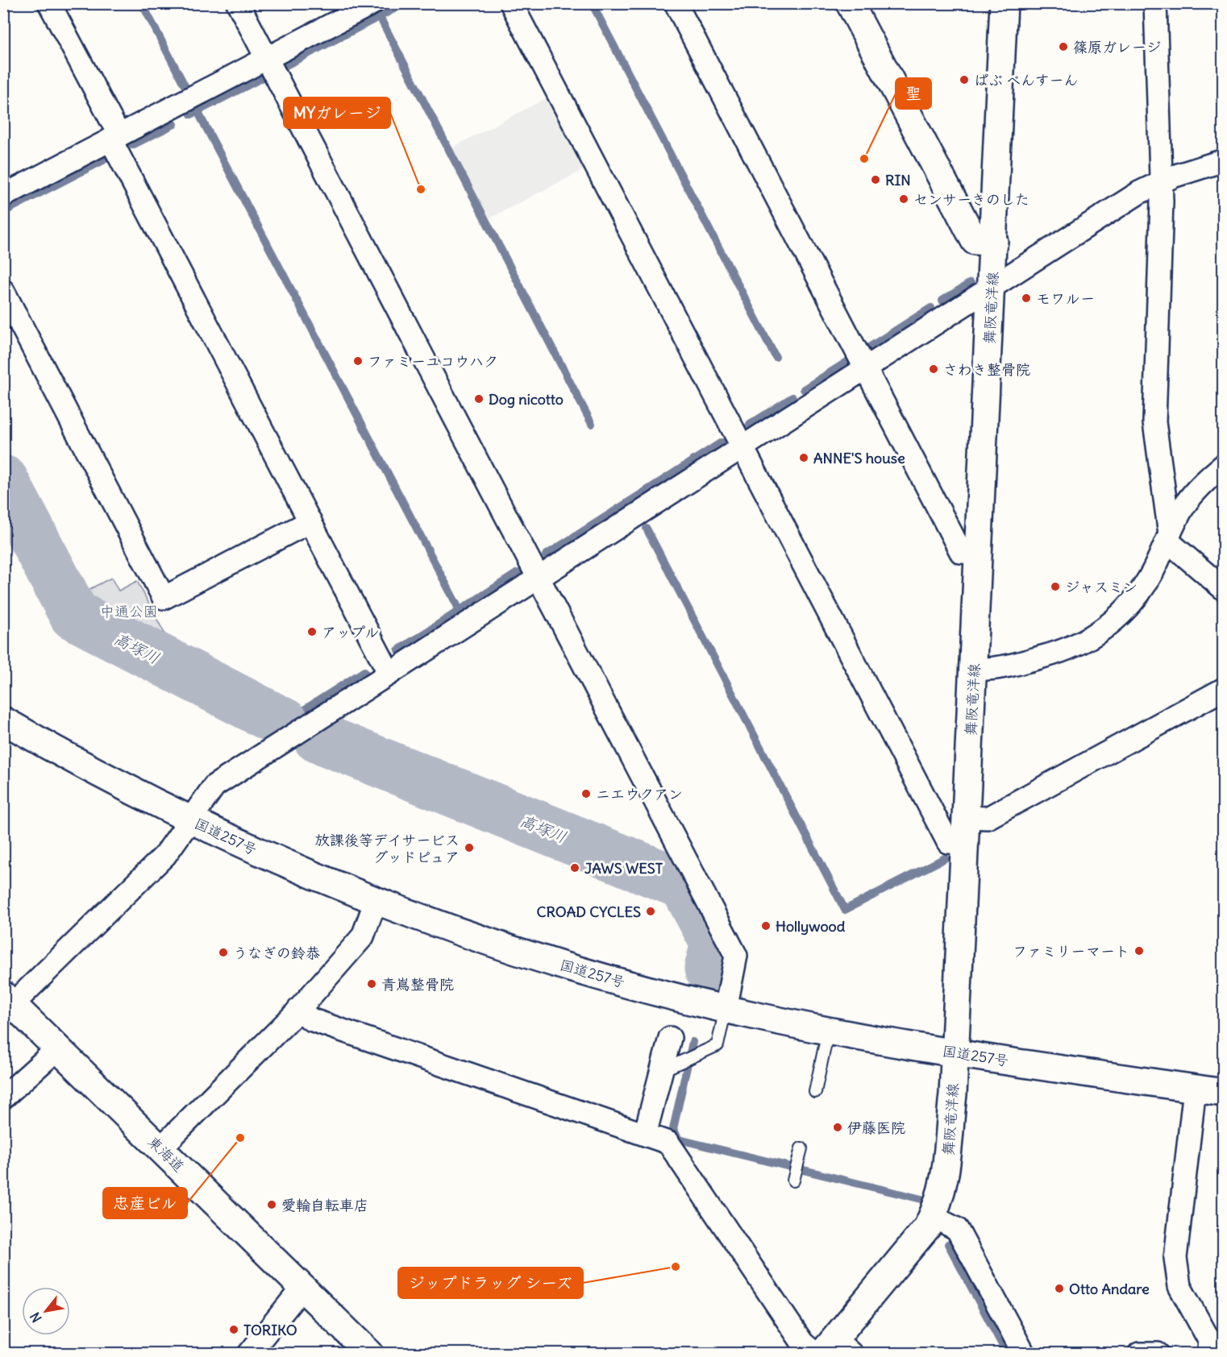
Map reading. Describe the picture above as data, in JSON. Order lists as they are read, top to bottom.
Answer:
{
  "streets": {
    "main road": ["舞阪竜洋線", "国道257号", "東海道"]
  },
  "crossings": [
    ["舞阪竜洋線", "国道257号"]
  ],
  "water": ["高塚川"],
  "parks": ["中通公園"],
  "places": [
    "篠原ガレージ",
    "ぱぶ べんすーん",
    "聖",
    "RIN",
    "MYガレージ",
    "センサーきのした",
    "モワルー",
    "ファミーユコウハク",
    "さわき整骨院",
    "Dog nicotto",
    "ANNE'S house",
    "ジャスミン",
    "アップル",
    "ニエウクアン",
    "放課後等デイサービス グッドピュア",
    "JAWS WEST",
    "CROAD CYCLES",
    "Hollywood",
    "ファミリーマート",
    "うなぎの鈴恭",
    "青嶌整骨院",
    "伊藤医院",
    "忠産ビル",
    "愛輪自転車店",
    "ジップドラッグ シーズ",
    "Otto Andare",
    "TORIKO"
  ],
  "north": "bottom left"
}
